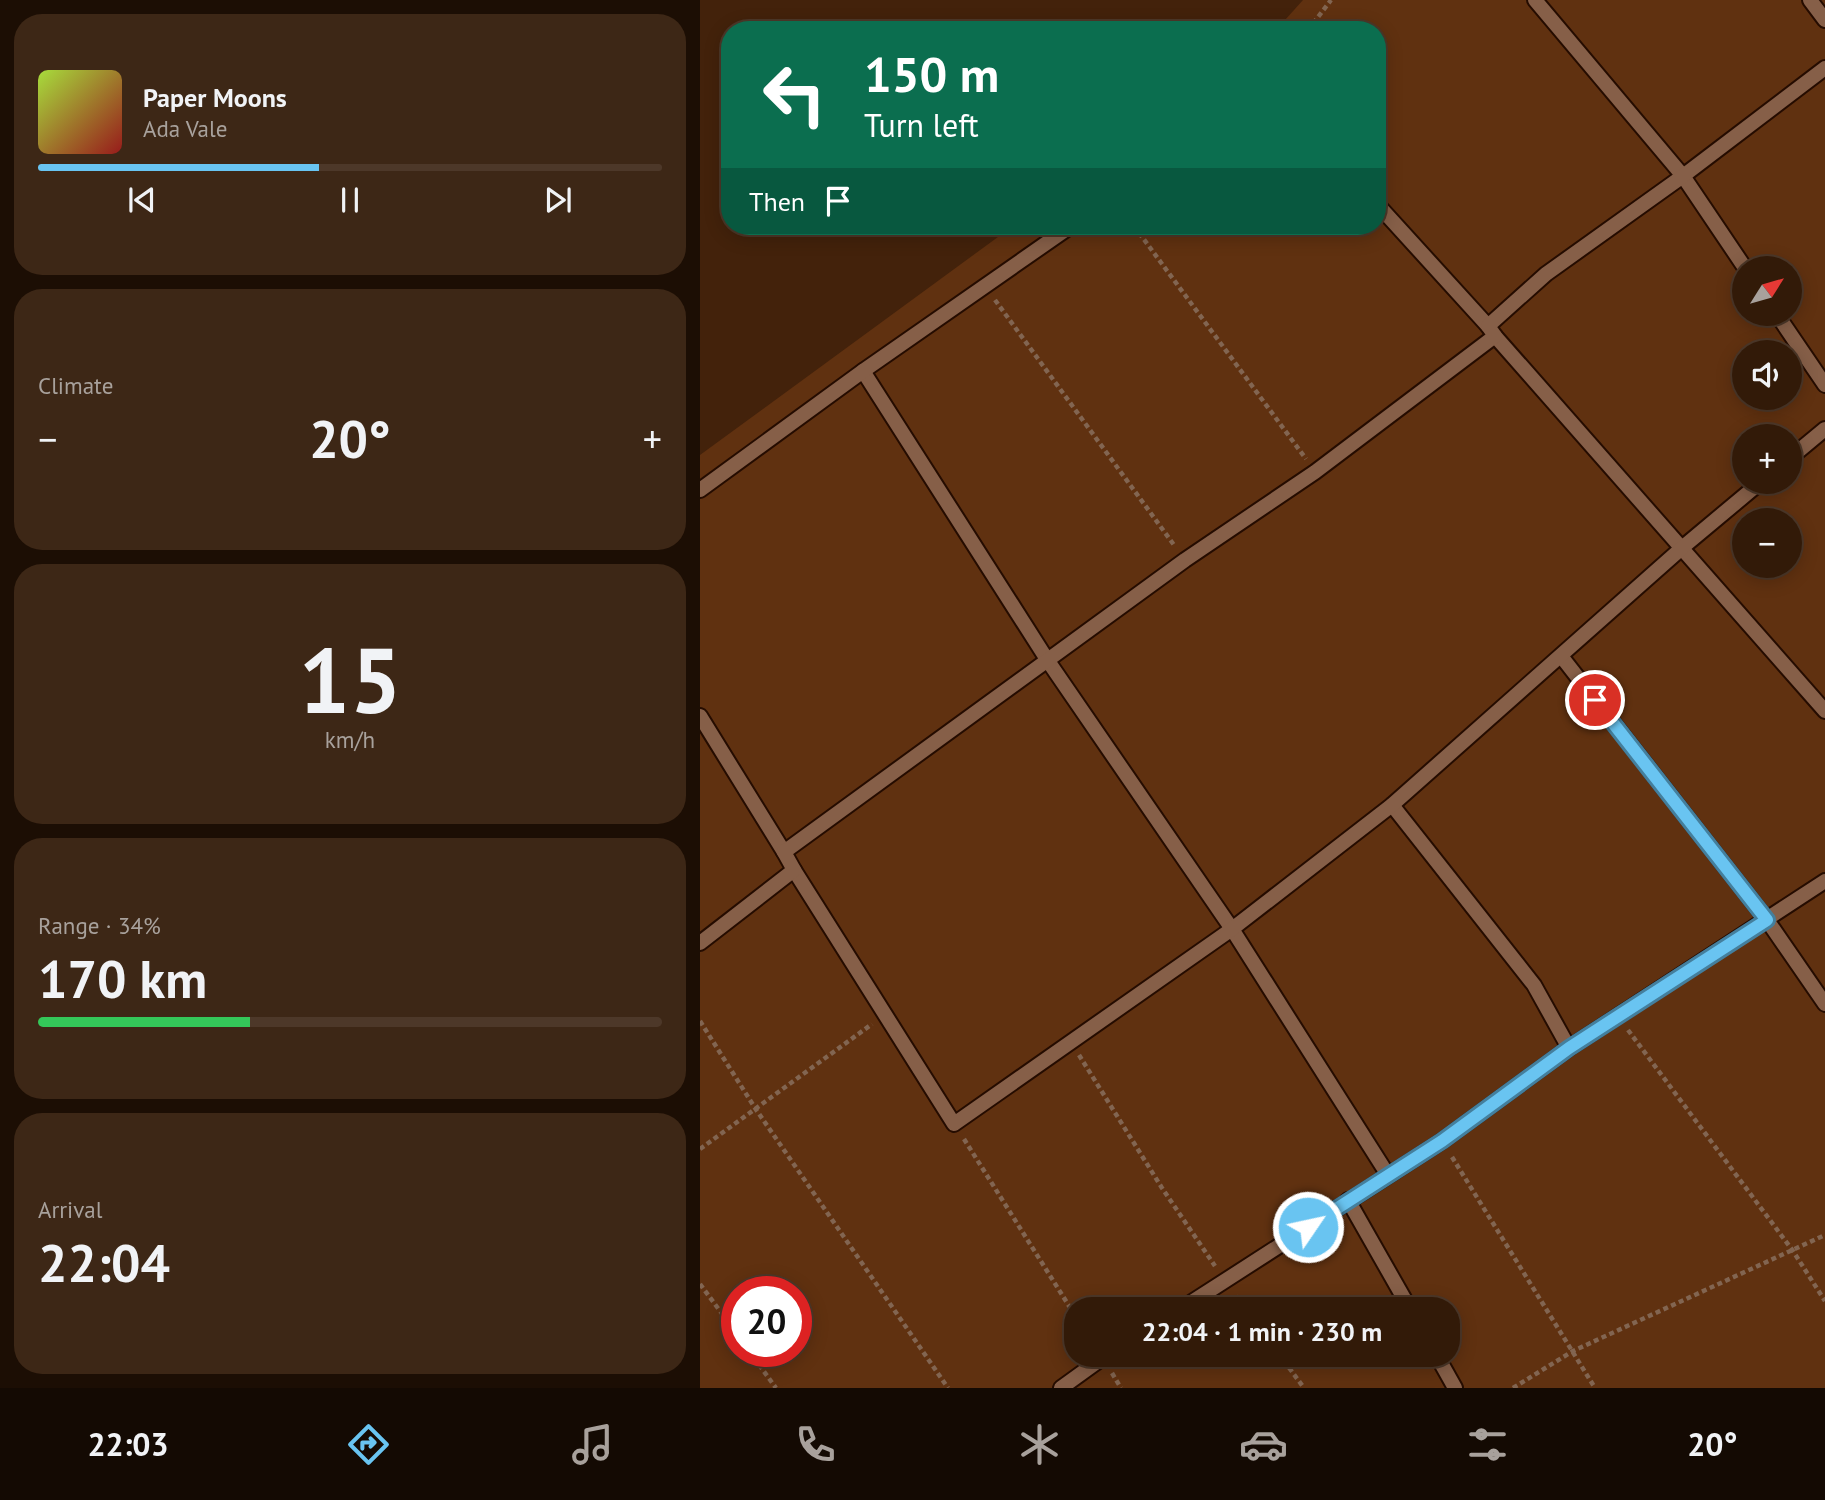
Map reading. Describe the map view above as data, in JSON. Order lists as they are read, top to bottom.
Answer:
{
  "north": "top right",
  "page": {
    "turn": ["150 m", "Turn left"],
    "song": ["Paper Moons", "Ada Vale"],
    "then": "Then",
    "map_buttons": ["+", "−"],
    "tile": [
      "Climate",
      ["15", "km/h"],
      ["Range · 34%", "170 km"],
      ["Arrival", "22:04"]
    ],
    "heat": ["−", "20°", "+"],
    "limit": "20",
    "trip": "22:04 · 1 min · 230 m",
    "tabs": ["22:03", "20°"]
  }
}
